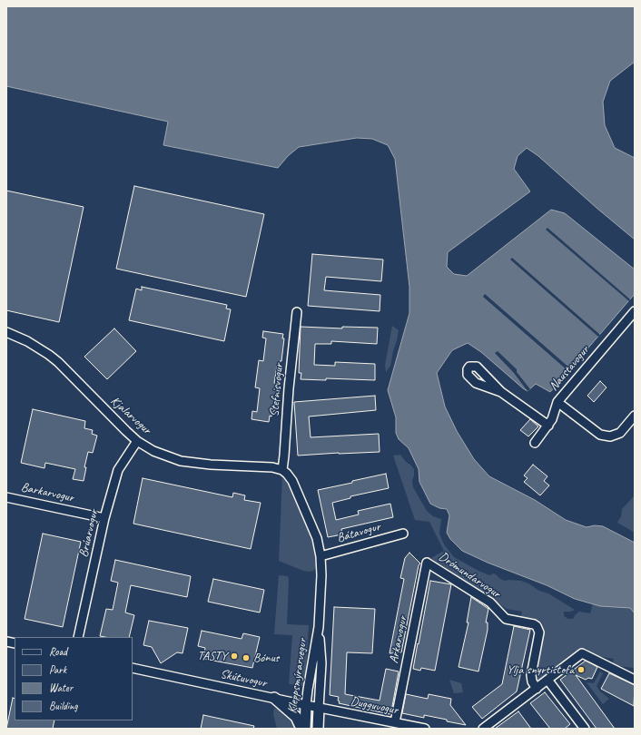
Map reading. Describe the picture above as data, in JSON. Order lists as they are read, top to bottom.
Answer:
{
  "streets": {
    "street": [
      "Naustavogur",
      "Stefnisvogur",
      "Kjalarvogur",
      "Barkarvogur",
      "Bátavogur",
      "Brúarvogur",
      "Drómundarvogur",
      "Arkarvogur",
      "Kleppsmýrarvegur",
      "Skútuvogur",
      "Dugguvogur"
    ]
  },
  "crossings": [
    ["Stefnisvogur", "Kjalarvogur"],
    ["Stefnisvogur", "Kleppsmýrarvegur"],
    ["Kjalarvogur", "Brúarvogur"],
    ["Kjalarvogur", "Kleppsmýrarvegur"],
    ["Barkarvogur", "Brúarvogur"],
    ["Bátavogur", "Kleppsmýrarvegur"],
    ["Drómundarvogur", "Arkarvogur"],
    ["Arkarvogur", "Dugguvogur"],
    ["Kleppsmýrarvegur", "Skútuvogur"],
    ["Kleppsmýrarvegur", "Dugguvogur"],
    ["Skútuvogur", "Dugguvogur"]
  ],
  "places": ["TASTY", "Bónus", "Ylja snyrtistofa"],
  "legend": [
    "Road",
    "Park",
    "Water",
    "Building"
  ]
}
